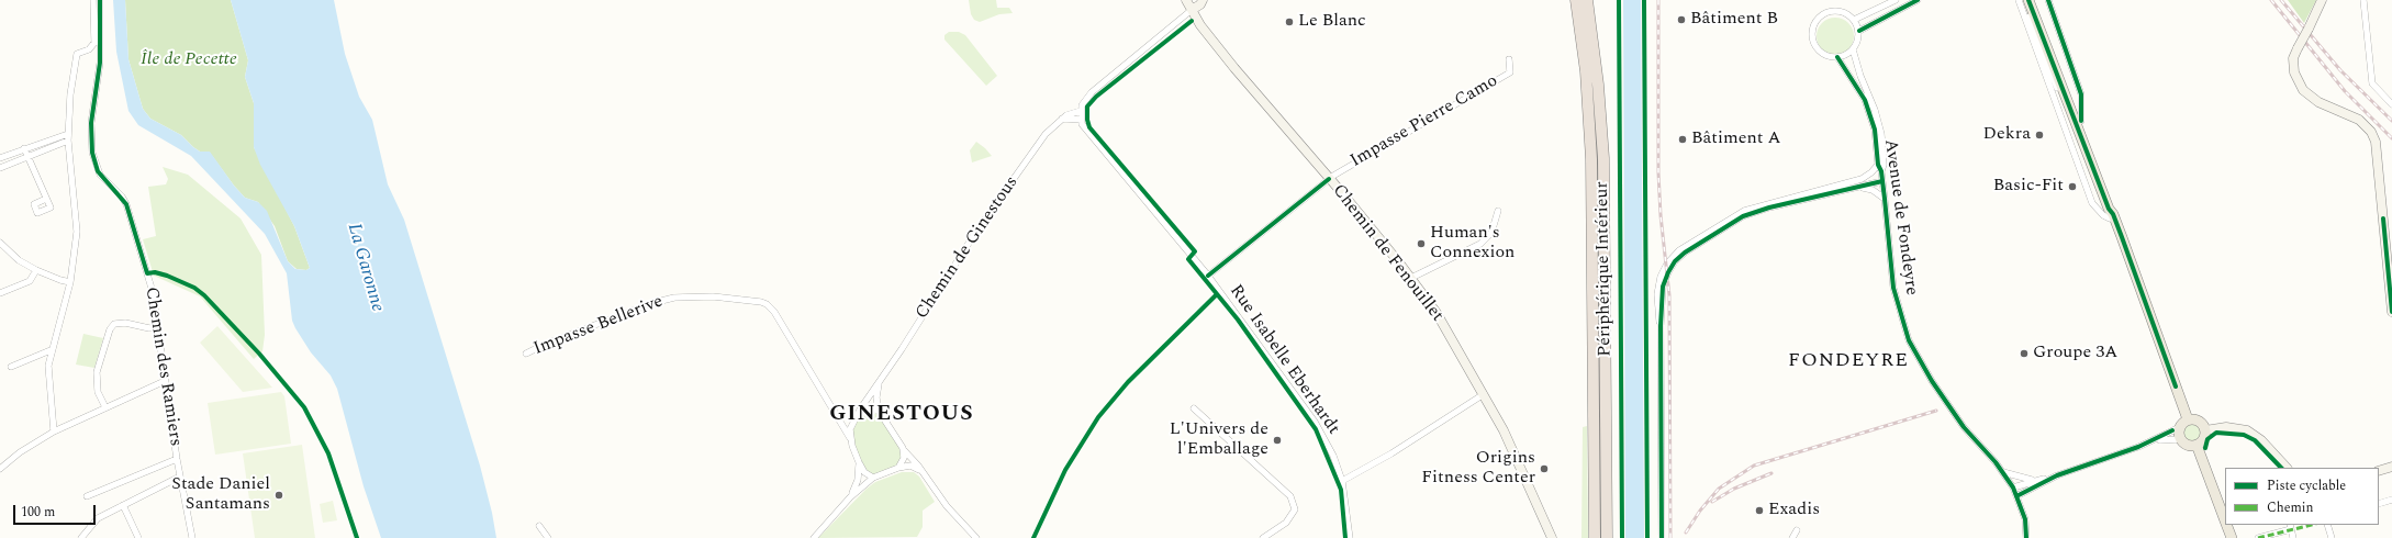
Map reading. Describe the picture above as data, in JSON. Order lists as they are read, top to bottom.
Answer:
{
  "streets": {
    "highway": ["Périphérique Intérieur"],
    "street": [
      "Impasse Pierre Camo",
      "Avenue de Fondeyre",
      "Chemin de Ginestous",
      "Chemin de Fenouillet",
      "Impasse Bellerive",
      "Rue Isabelle Eberhardt",
      "Chemin des Ramiers"
    ]
  },
  "crossings": [
    ["Impasse Pierre Camo", "Chemin de Fenouillet"],
    ["Chemin de Ginestous", "Impasse Bellerive"],
    ["Chemin de Ginestous", "Rue Isabelle Eberhardt"]
  ],
  "districts": ["FONDEYRE", "GINESTOUS"],
  "water": ["La Garonne"],
  "parks": ["Île de Pecette"],
  "places": [
    "Bâtiment B",
    "Le Blanc",
    "Dekra",
    "Bâtiment A",
    "Basic-Fit",
    "Human's Connexion",
    "Groupe 3A",
    "L'Univers de l'Emballage",
    "Origins Fitness Center",
    "Stade Daniel Santamans",
    "Exadis"
  ],
  "legend": ["Piste cyclable", "Chemin"],
  "scale_bar": "100 m"
}
